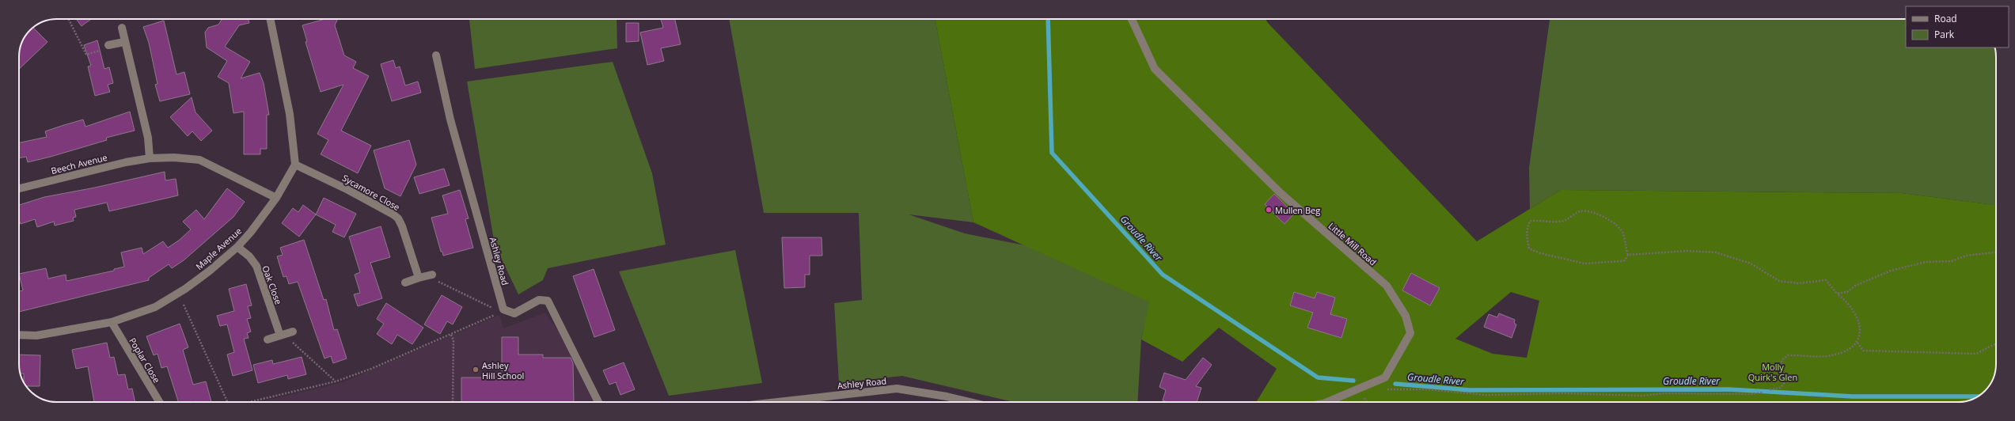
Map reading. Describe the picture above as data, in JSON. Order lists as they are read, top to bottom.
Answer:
{
  "streets": {
    "street": [
      "Beech Avenue",
      "Sycamore Close",
      "Little Mill Road",
      "Maple Avenue",
      "Ashley Road",
      "Oak Close",
      "Poplar Close"
    ]
  },
  "crossings": [
    ["Beech Avenue", "Maple Avenue"],
    ["Sycamore Close", "Maple Avenue"],
    ["Maple Avenue", "Oak Close"],
    ["Maple Avenue", "Poplar Close"]
  ],
  "water": ["Groudle River"],
  "parks": ["Molly Quirk's Glen"],
  "places": ["Mullen Beg", "Ashley Hill School"],
  "legend": ["Road", "Park"]
}
